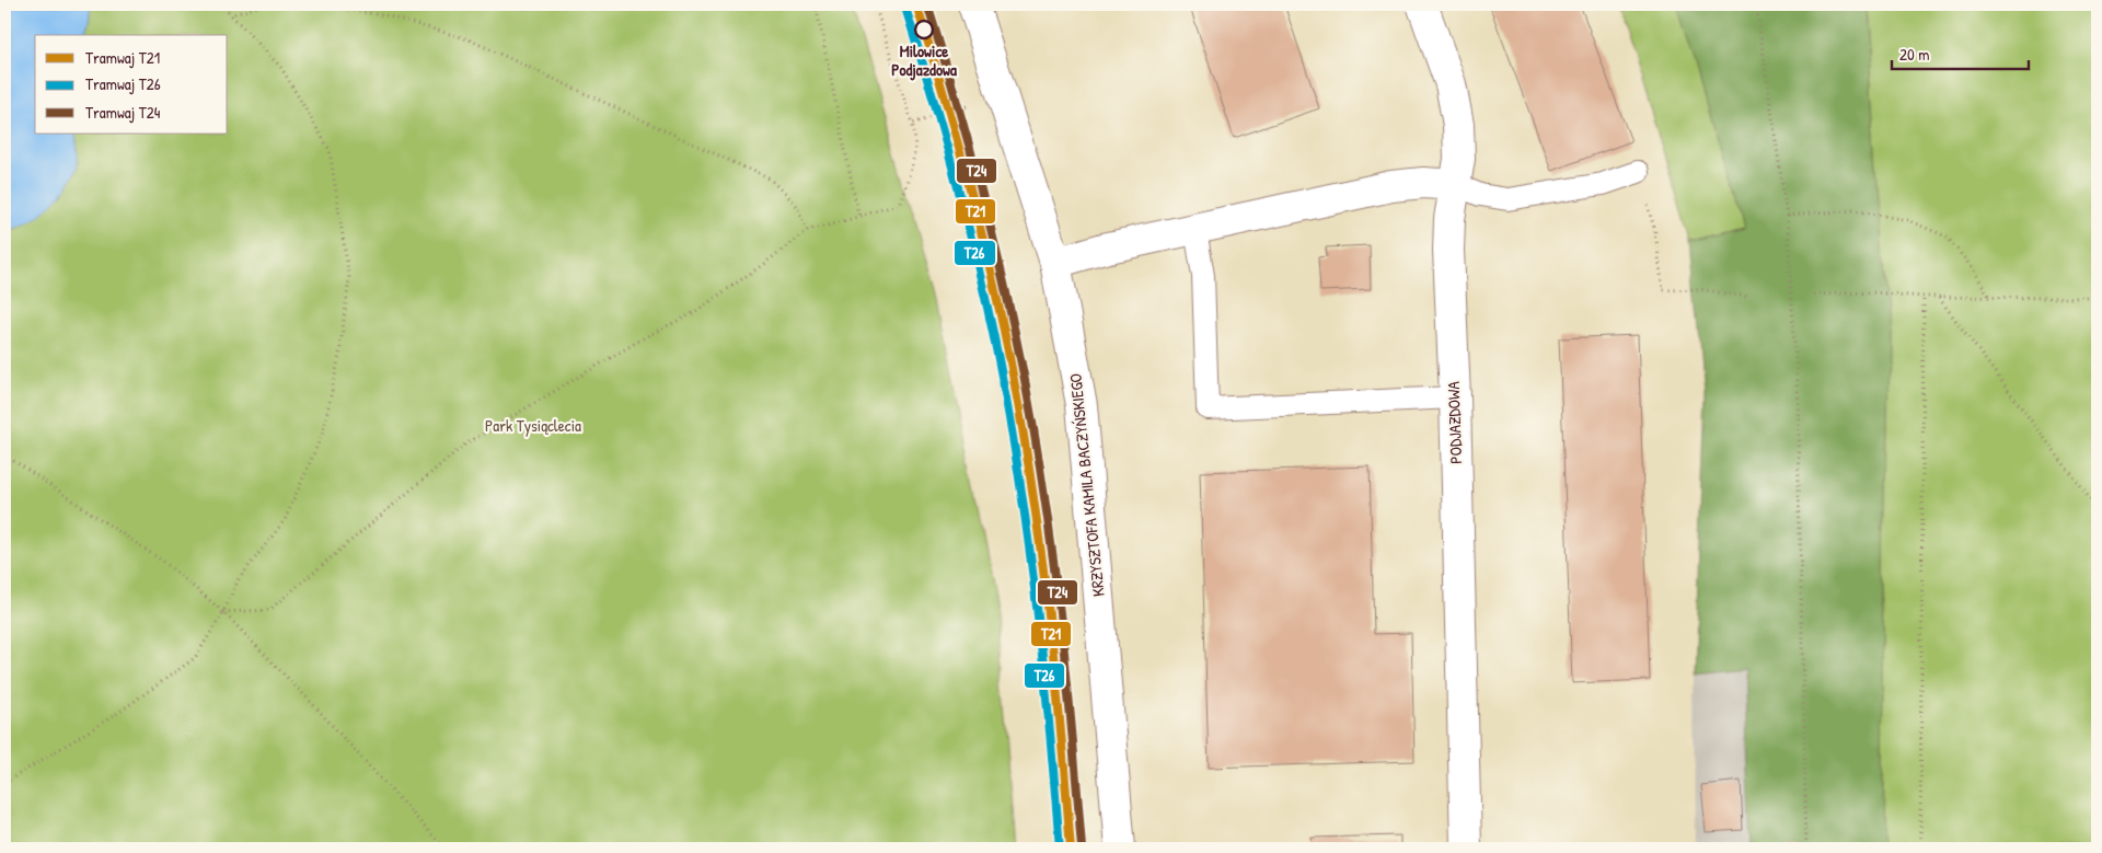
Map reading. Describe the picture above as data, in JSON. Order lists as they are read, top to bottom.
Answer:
{
  "streets": {
    "street": ["PODJAZDOWA", "KRZYSZTOFA KAMILA BACZYŃSKIEGO"]
  },
  "parks": ["Park Tysiąclecia"],
  "places": ["Milowice Podjazdowa"],
  "lines": ["tram line T21", "tram line T24", "tram line T26"],
  "legend": ["Tramwaj T21", "Tramwaj T26", "Tramwaj T24"],
  "scale_bar": "20 m"
}
